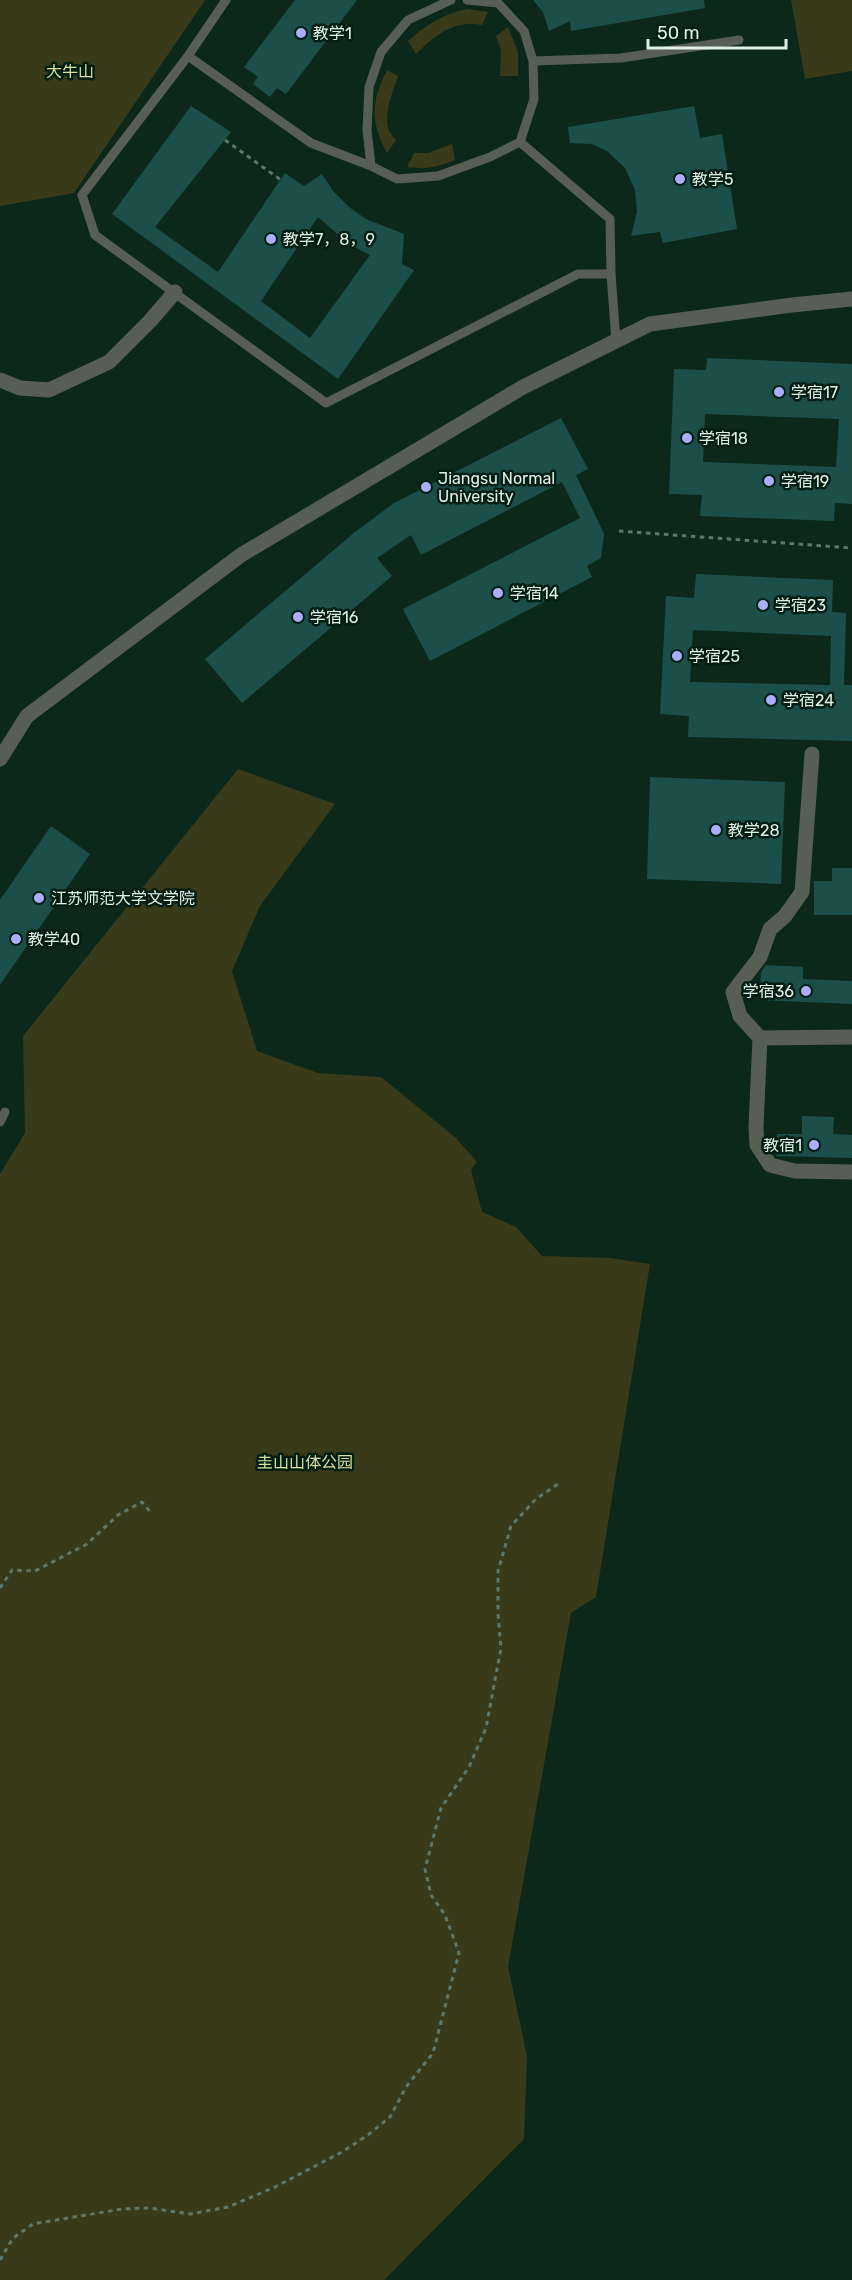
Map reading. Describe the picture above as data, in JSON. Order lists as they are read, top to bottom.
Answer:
{
  "parks": ["大牛山", "圭山山体公园"],
  "places": [
    "教学1",
    "教学5",
    "教学7，8，9",
    "学宿17",
    "学宿18",
    "学宿19",
    "Jiangsu Normal University",
    "学宿14",
    "学宿23",
    "学宿16",
    "学宿25",
    "学宿24",
    "教学28",
    "江苏师范大学文学院",
    "教学40",
    "学宿36",
    "教宿1"
  ],
  "scale_bar": "50 m"
}
